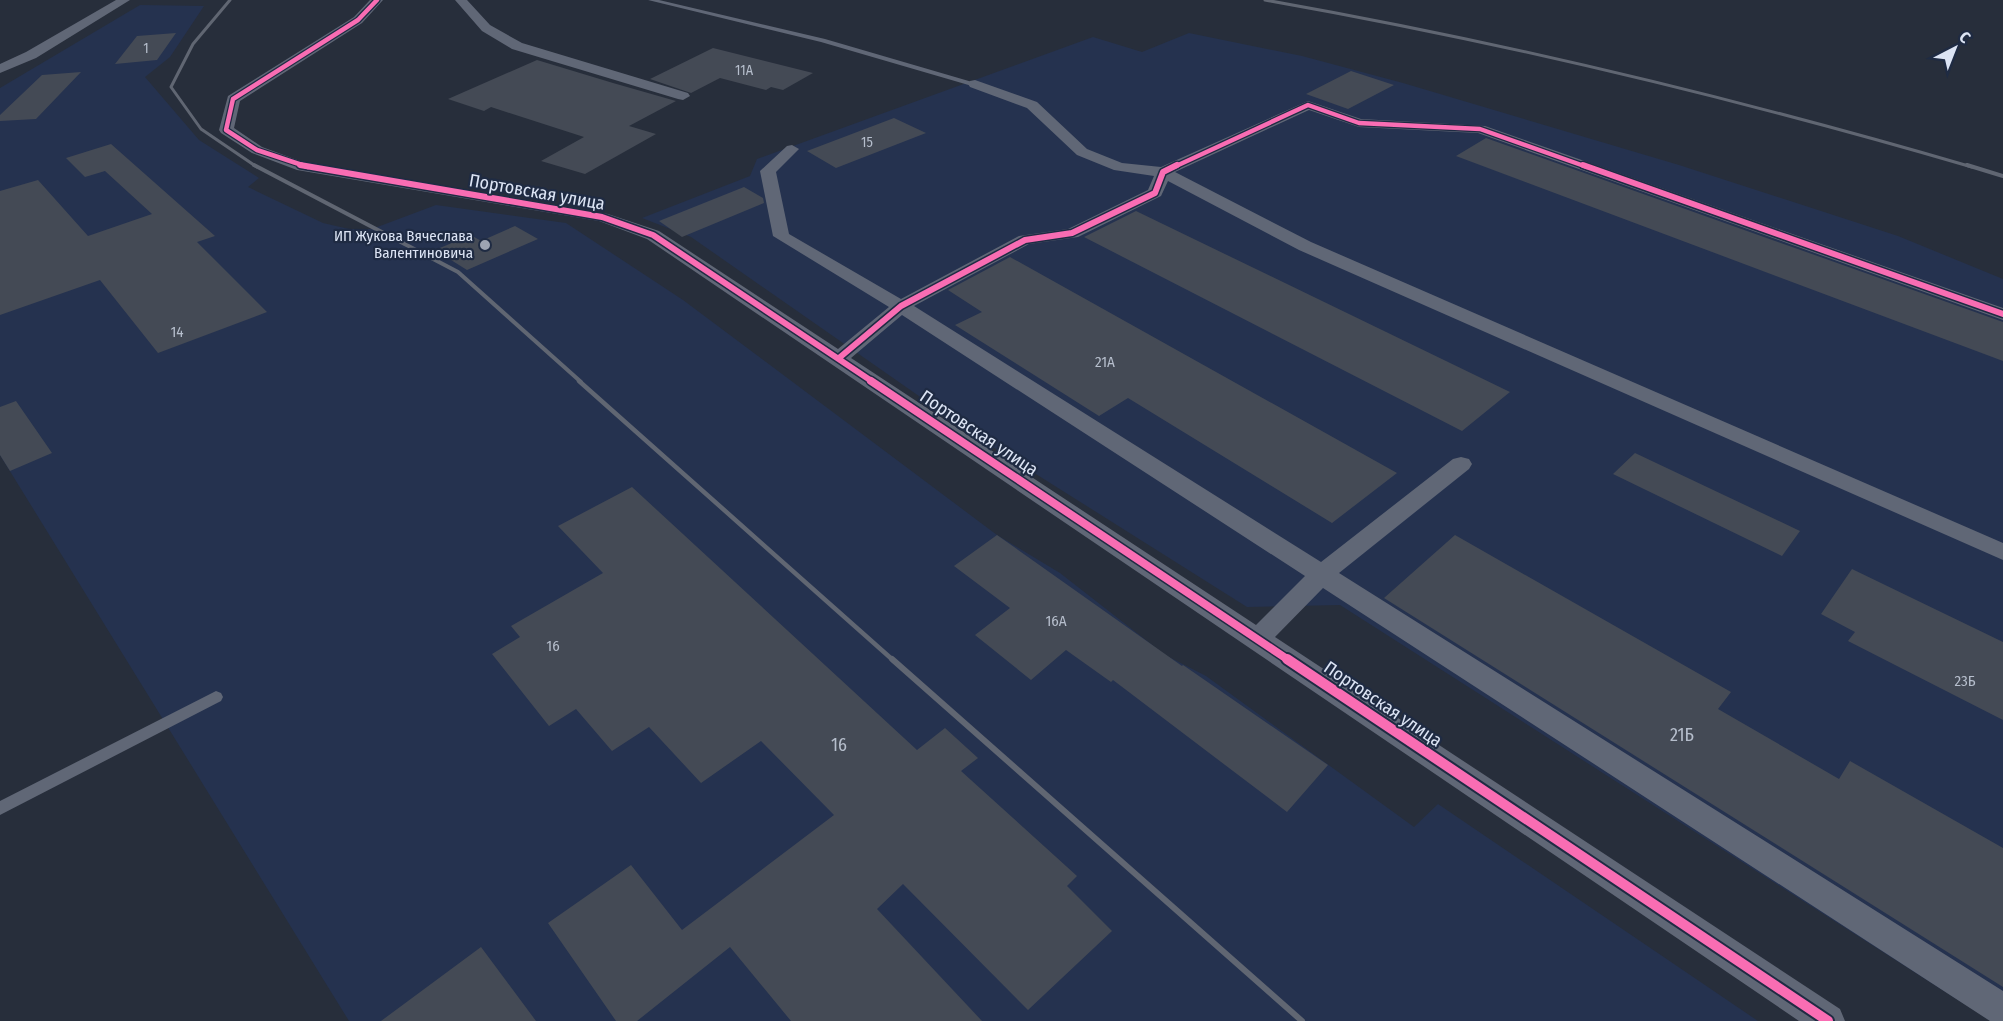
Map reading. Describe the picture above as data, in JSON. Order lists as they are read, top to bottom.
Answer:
{
  "streets": {
    "street": ["Портовская улица"]
  },
  "places": ["ИП Жукова Вячеслава Валентиновича"],
  "house_numbers": [
    "1",
    "11А",
    "15",
    "14",
    "21А",
    "16А",
    "16",
    "23Б",
    "21Б",
    "16"
  ],
  "north": "top right"
}
